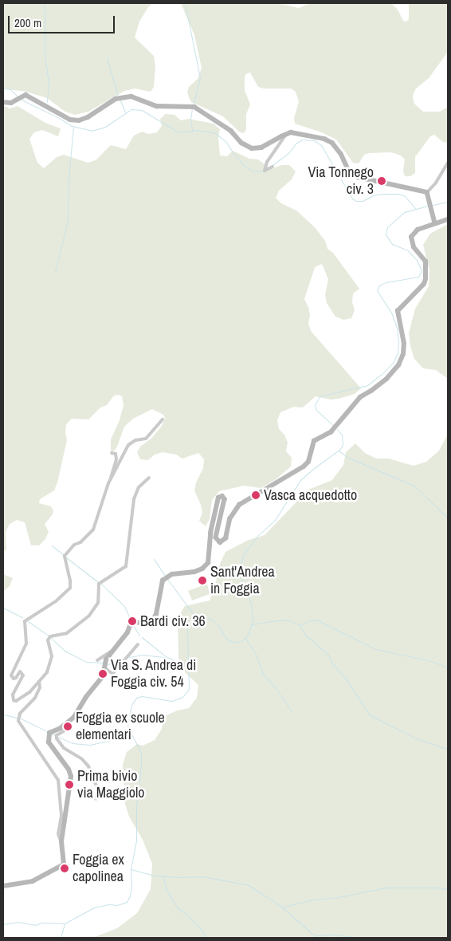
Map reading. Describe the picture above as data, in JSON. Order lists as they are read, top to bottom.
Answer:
{
  "places": [
    "Via Tonnego civ. 3",
    "Vasca acquedotto",
    "Sant'Andrea in Foggia",
    "Bardi civ. 36",
    "Via S. Andrea di Foggia civ. 54",
    "Foggia ex scuole elementari",
    "Prima bivio via Maggiolo",
    "Foggia ex capolinea"
  ],
  "scale_bar": "200 m"
}
